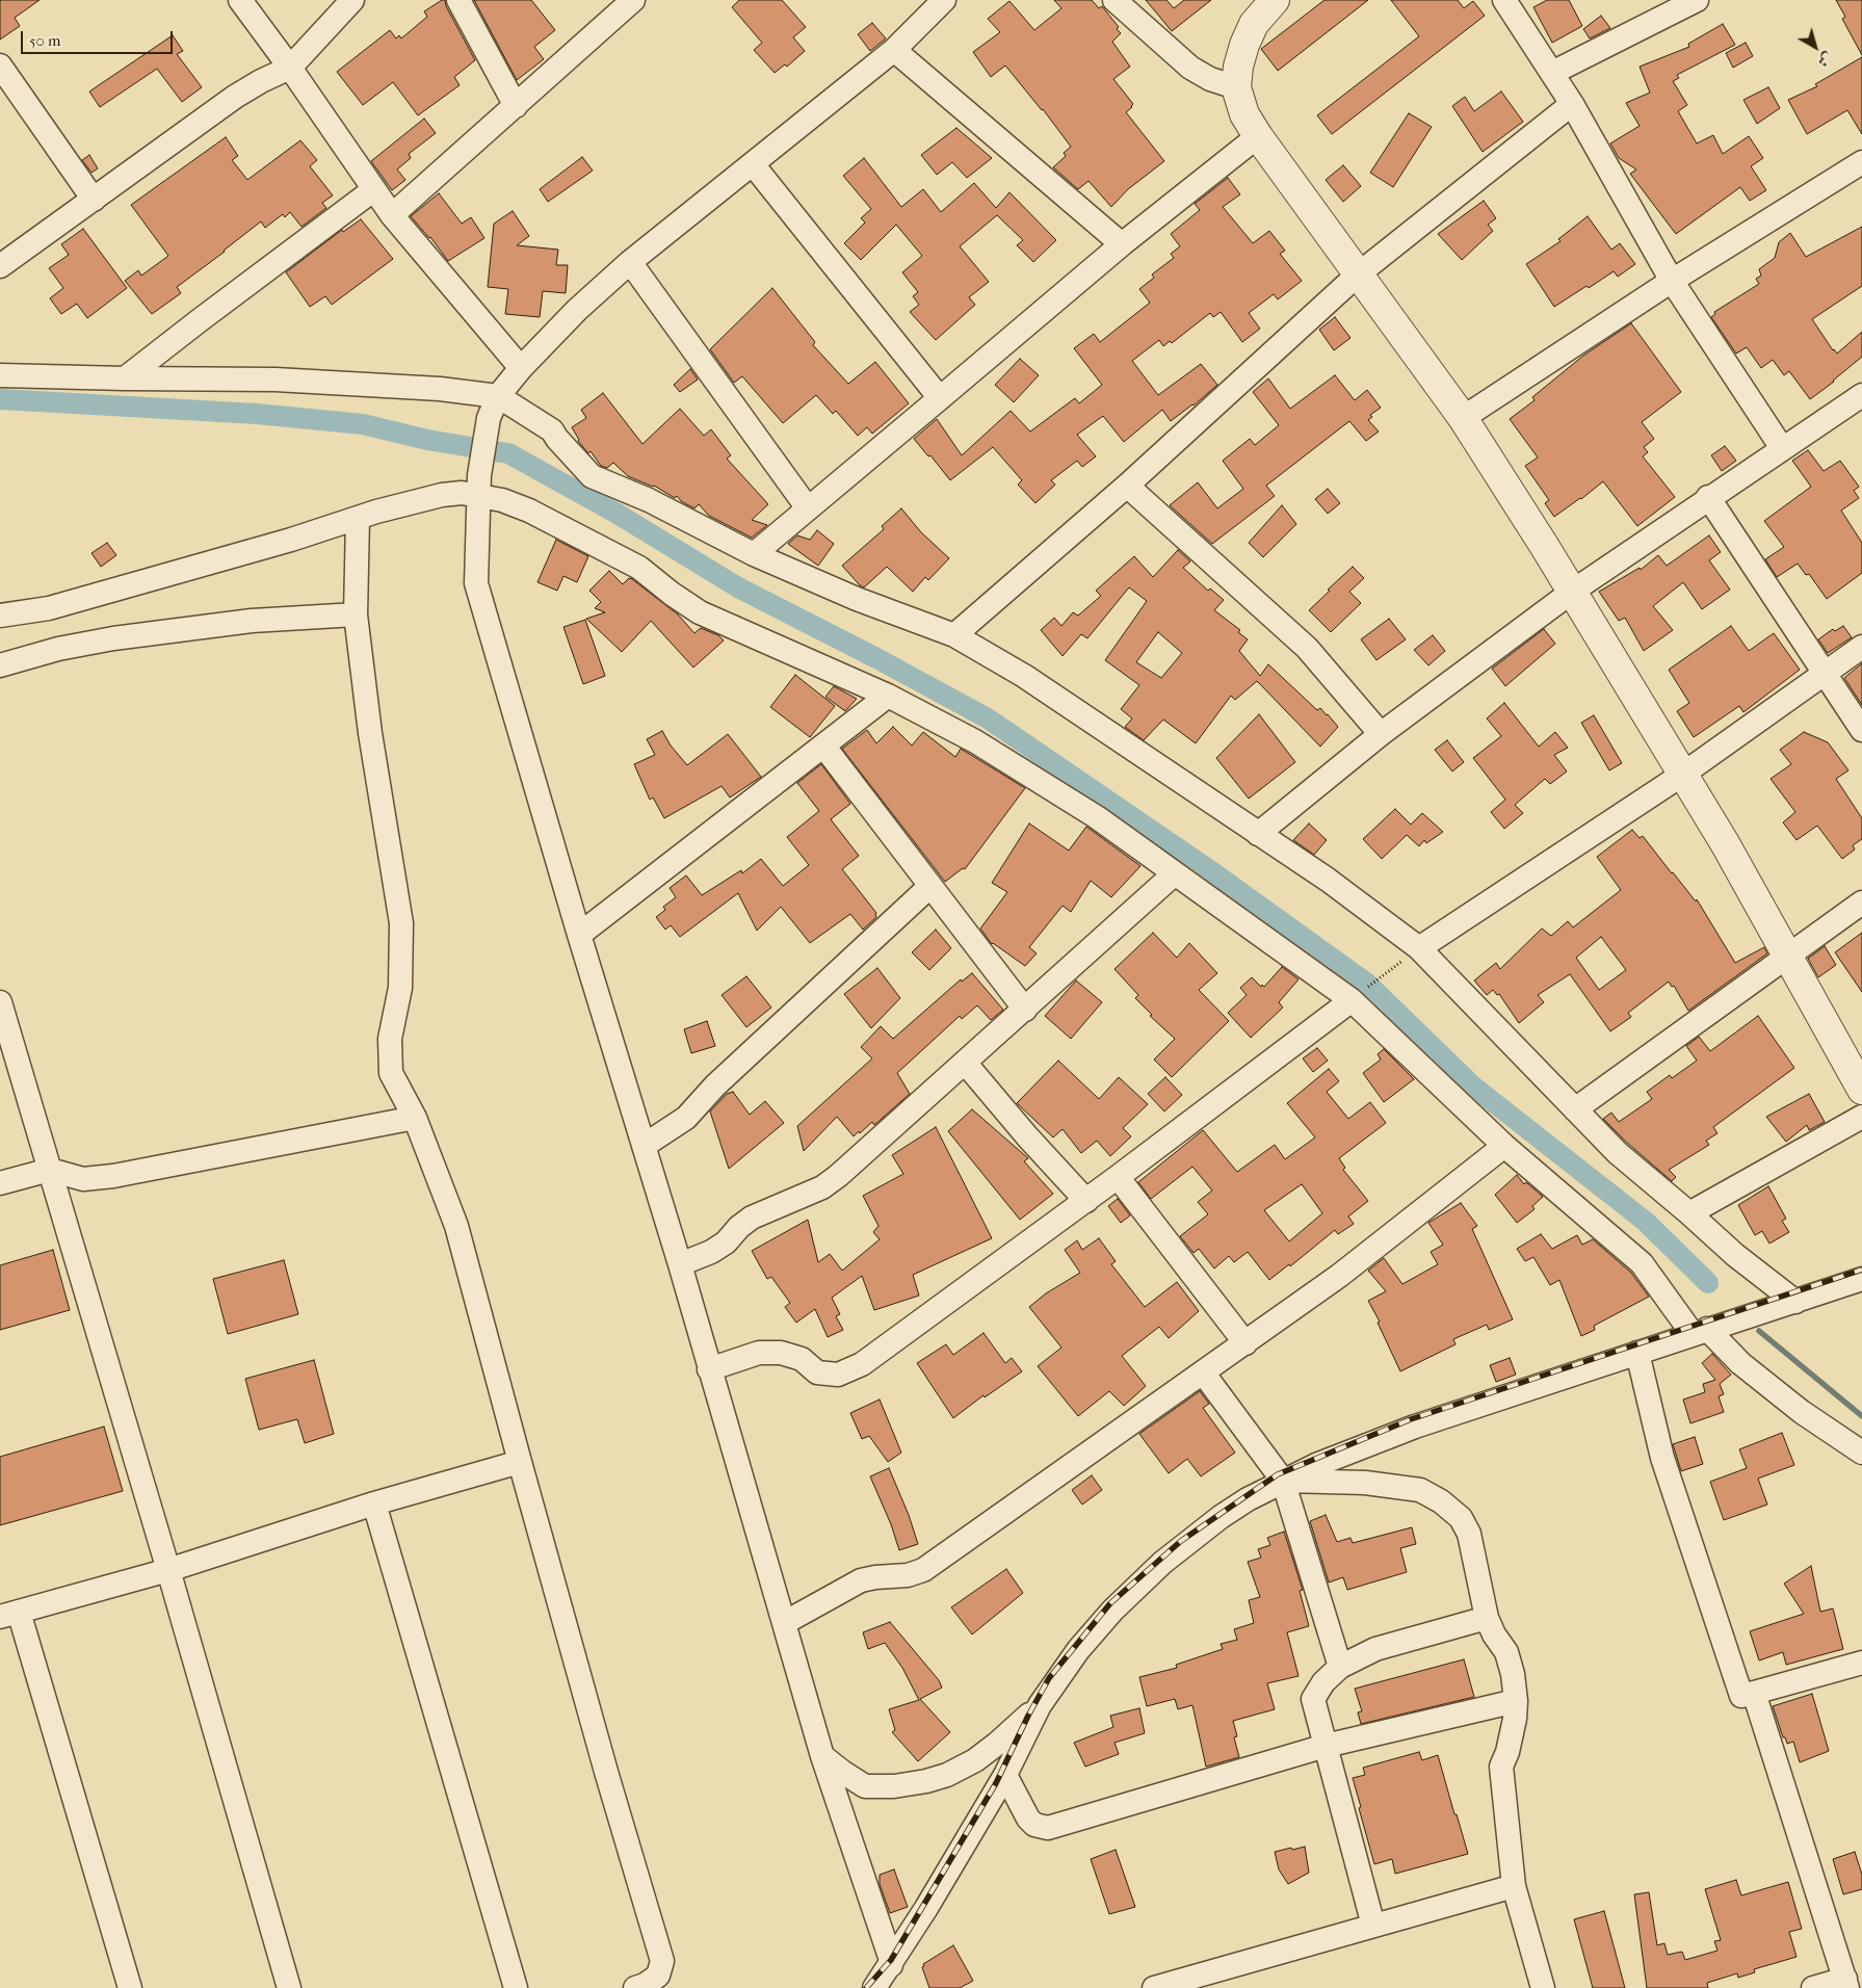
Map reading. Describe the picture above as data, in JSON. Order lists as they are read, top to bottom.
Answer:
{
  "scale_bar": "50 m",
  "north": "bottom right"
}
